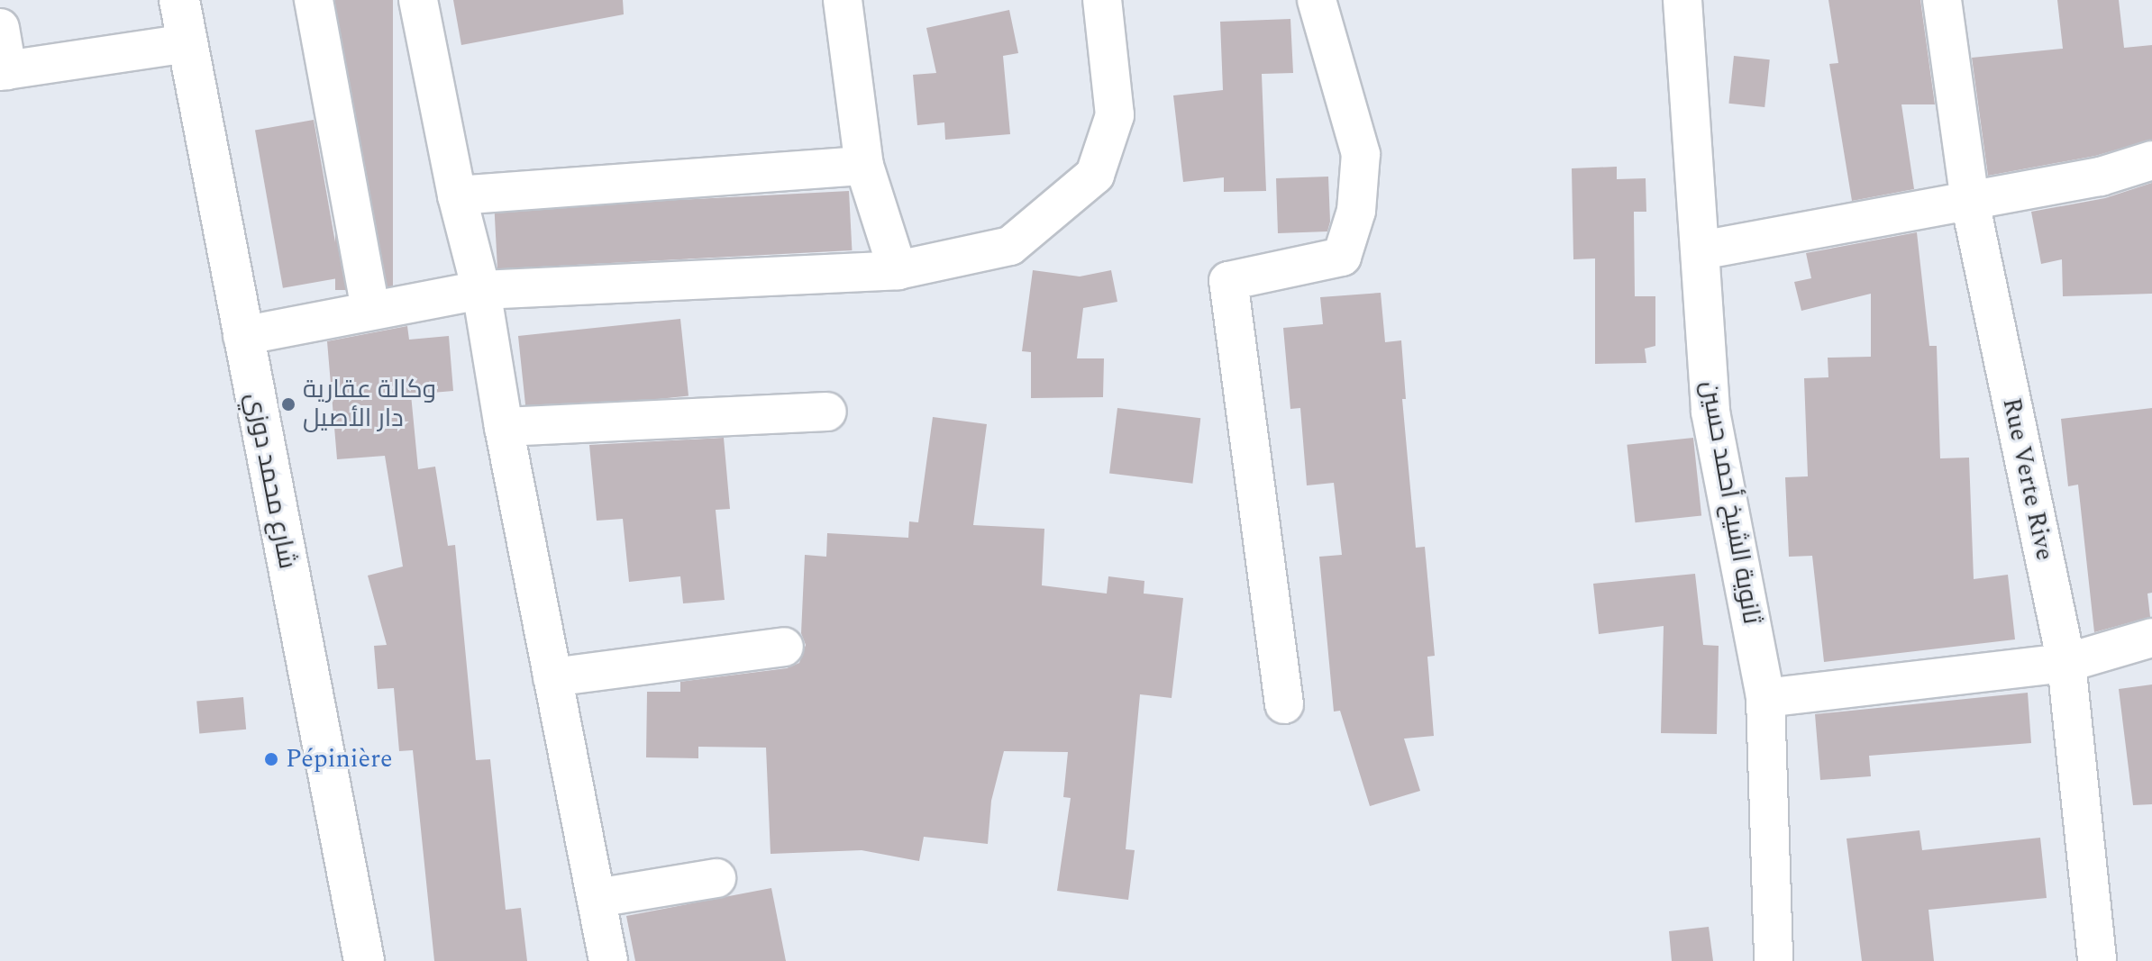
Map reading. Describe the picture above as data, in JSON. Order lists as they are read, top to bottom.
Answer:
{
  "streets": {
    "street": ["Rue Verte Rive", "شارع محمد دوزي", "ثانوية الشيخ أحمد حسين"]
  },
  "places": ["وكالة عقارية دار الأصيل", "Pépinière"]
}
